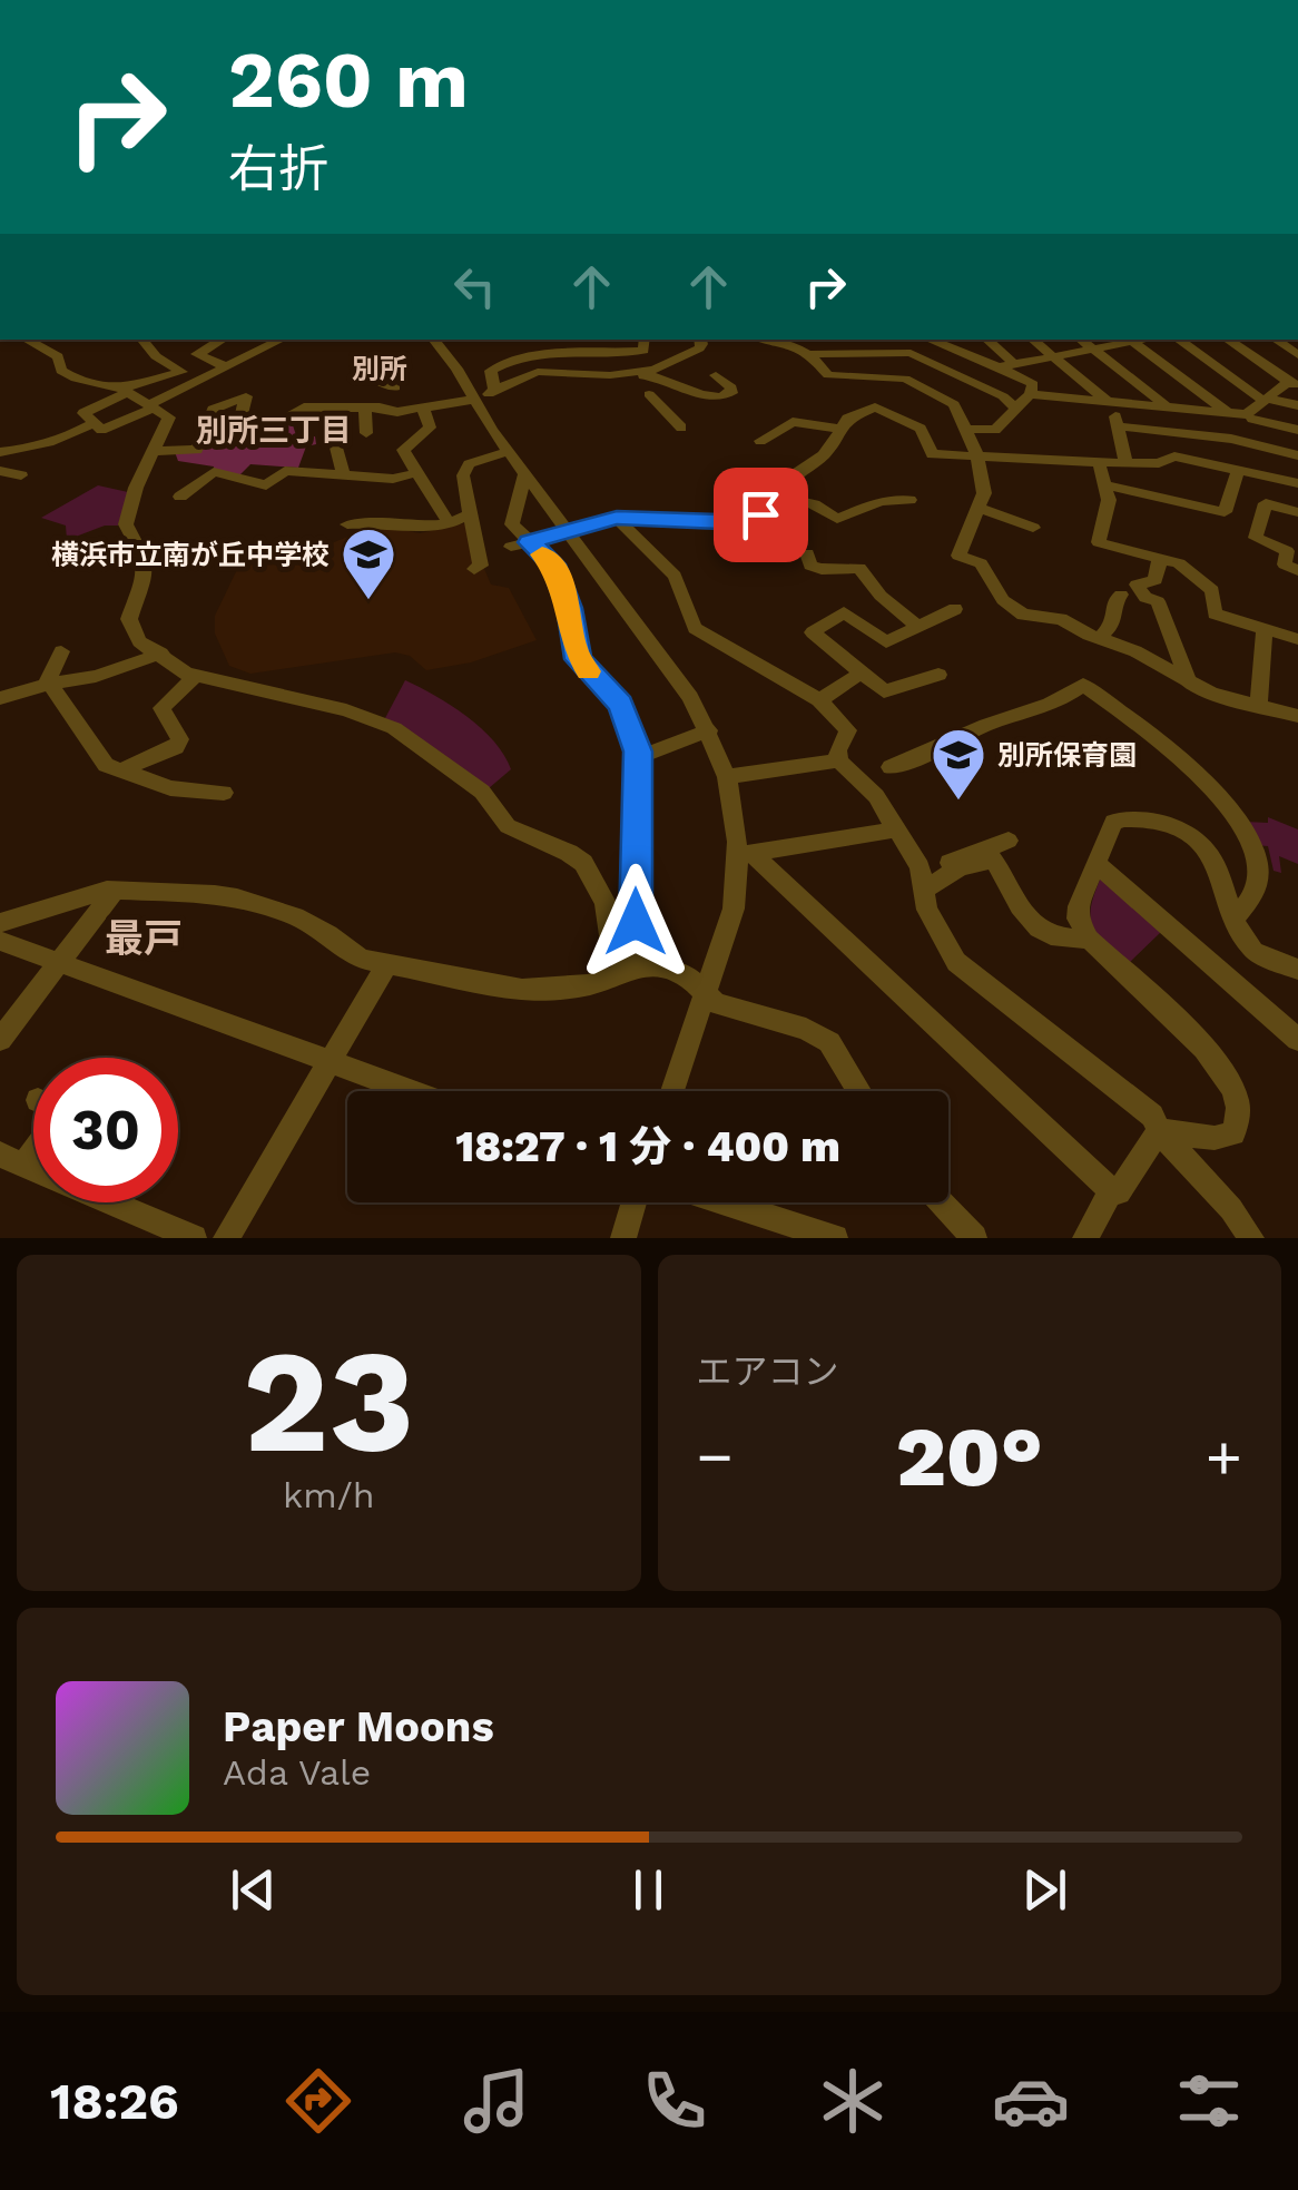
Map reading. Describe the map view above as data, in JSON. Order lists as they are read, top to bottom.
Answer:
{
  "districts": ["別所", "別所三丁目", "最戸"],
  "places": {
    "school or university": ["横浜市立南が丘中学校", "別所保育園"]
  },
  "page": {
    "turn": ["260 m", "右折"],
    "limit": "30",
    "trip": "18:27 · 1 分 · 400 m",
    "tile": [
      ["23", "km/h"],
      "エアコン"
    ],
    "heat": ["−", "20°", "+"],
    "song": ["Paper Moons", "Ada Vale"],
    "tabs": "18:26"
  }
}
